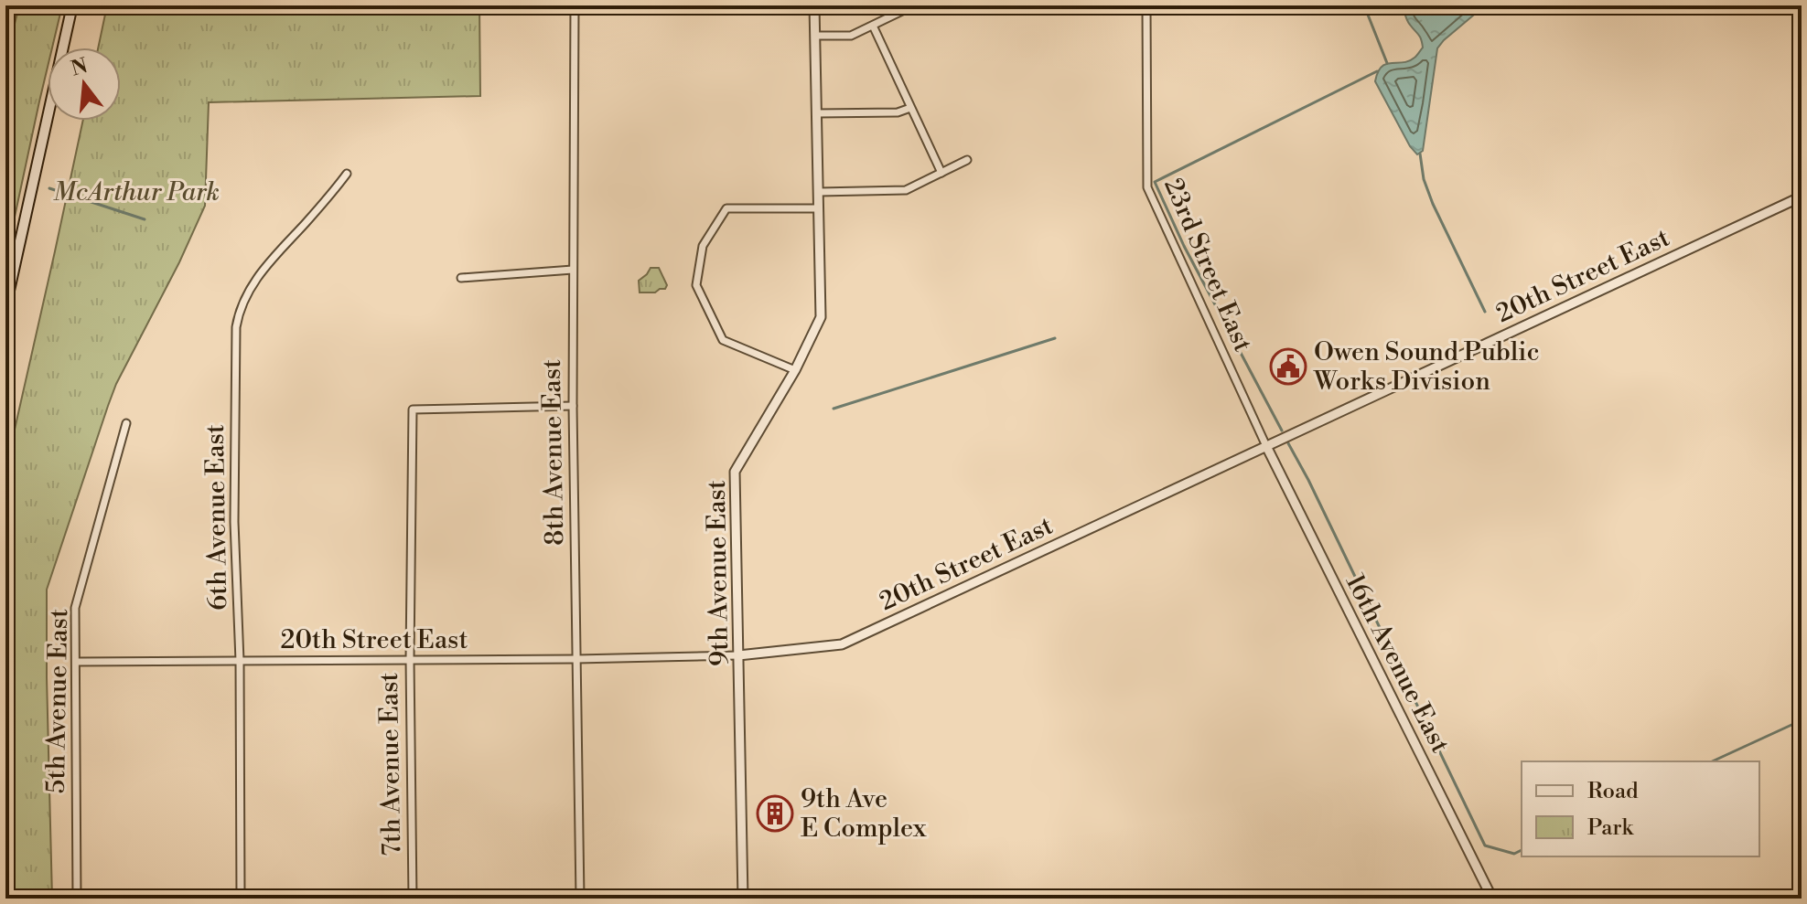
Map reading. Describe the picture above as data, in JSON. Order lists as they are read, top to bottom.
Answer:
{
  "streets": {
    "street": [
      "23rd Street East",
      "20th Street East",
      "8th Avenue East",
      "6th Avenue East",
      "9th Avenue East",
      "16th Avenue East",
      "5th Avenue East",
      "7th Avenue East"
    ]
  },
  "crossings": [
    ["23rd Street East", "20th Street East"],
    ["23rd Street East", "16th Avenue East"],
    ["20th Street East", "8th Avenue East"],
    ["20th Street East", "6th Avenue East"],
    ["20th Street East", "9th Avenue East"],
    ["20th Street East", "16th Avenue East"],
    ["20th Street East", "5th Avenue East"],
    ["20th Street East", "7th Avenue East"],
    ["8th Avenue East", "7th Avenue East"]
  ],
  "parks": ["McArthur Park"],
  "places": {
    "public building": ["Owen Sound Public Works Division"],
    "building": ["9th Ave E Complex"]
  },
  "legend": ["Road", "Park"],
  "north": "top"
}
